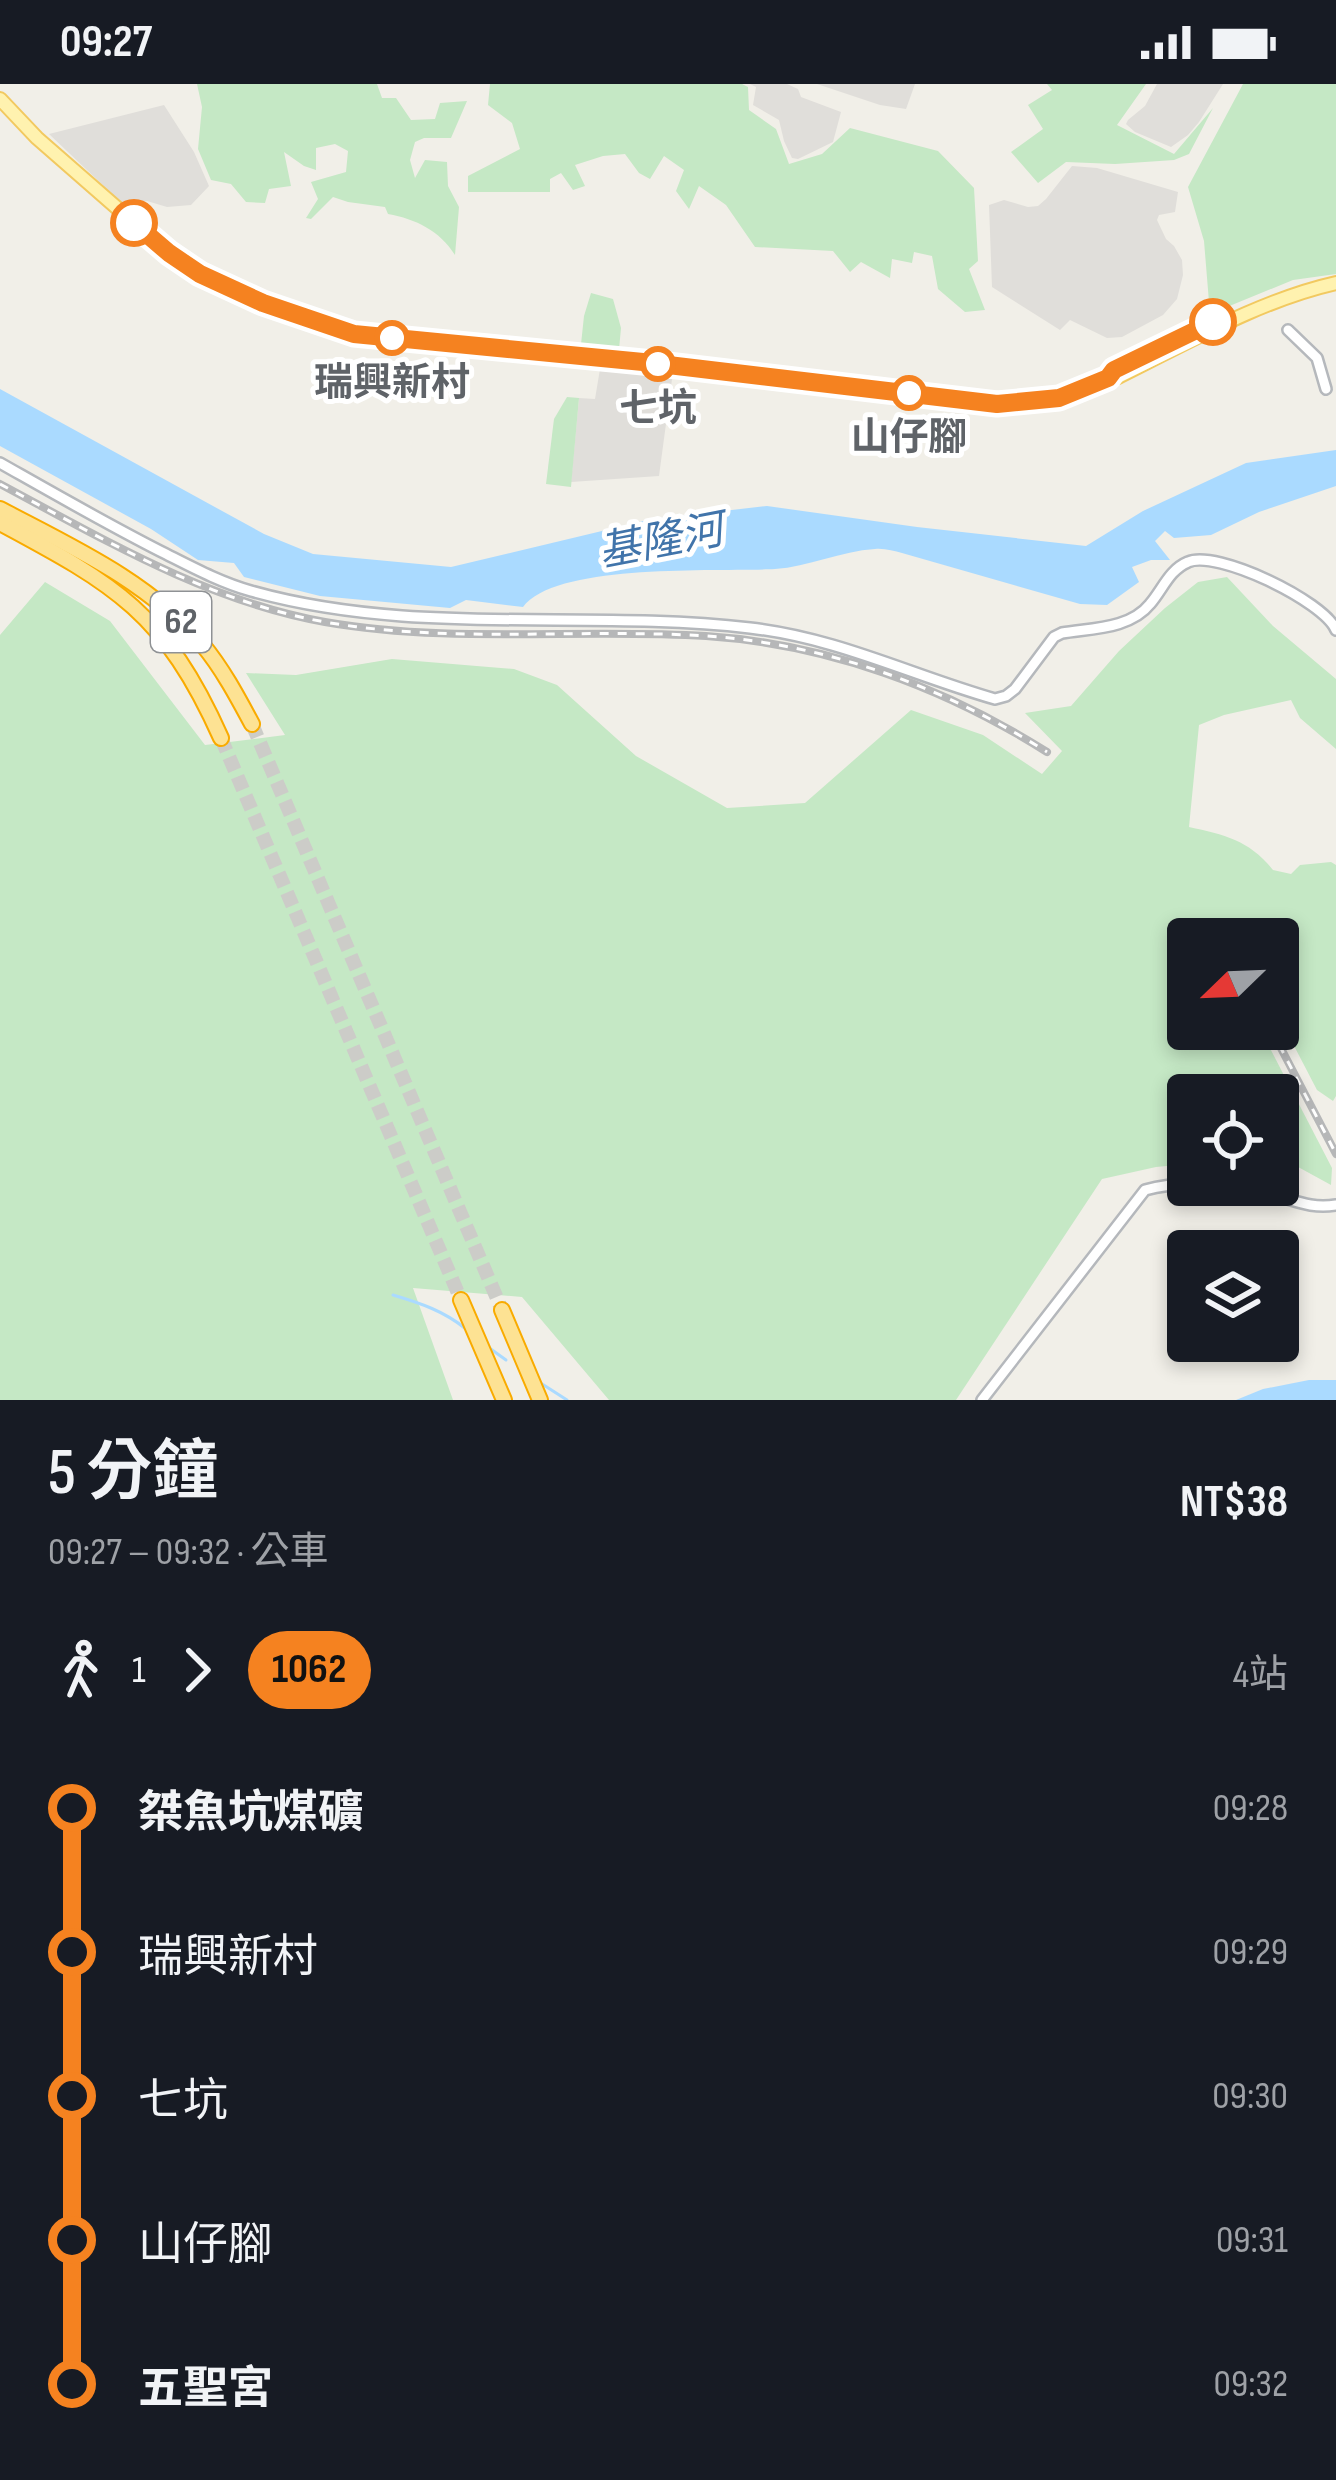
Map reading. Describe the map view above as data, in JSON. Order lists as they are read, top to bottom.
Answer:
{
  "streets": {
    "highway": ["62"]
  },
  "water": ["基隆河"],
  "places": ["瑞興新村", "七坑", "山仔腳"],
  "lines": ["bus line 1062"],
  "north": "bottom left",
  "page": {
    "status": "09:27",
    "heading": ["5 分鐘", "09:27 – 09:32 · 公車", "NT$38"],
    "legs": ["1", "1062", "4站"],
    "list": [
      {
        "name": "桀魚坑煤礦",
        "value": "09:28"
      },
      {
        "name": "瑞興新村",
        "value": "09:29"
      },
      {
        "name": "七坑",
        "value": "09:30"
      },
      {
        "name": "山仔腳",
        "value": "09:31"
      },
      {
        "name": "五聖宮",
        "value": "09:32"
      }
    ]
  }
}
